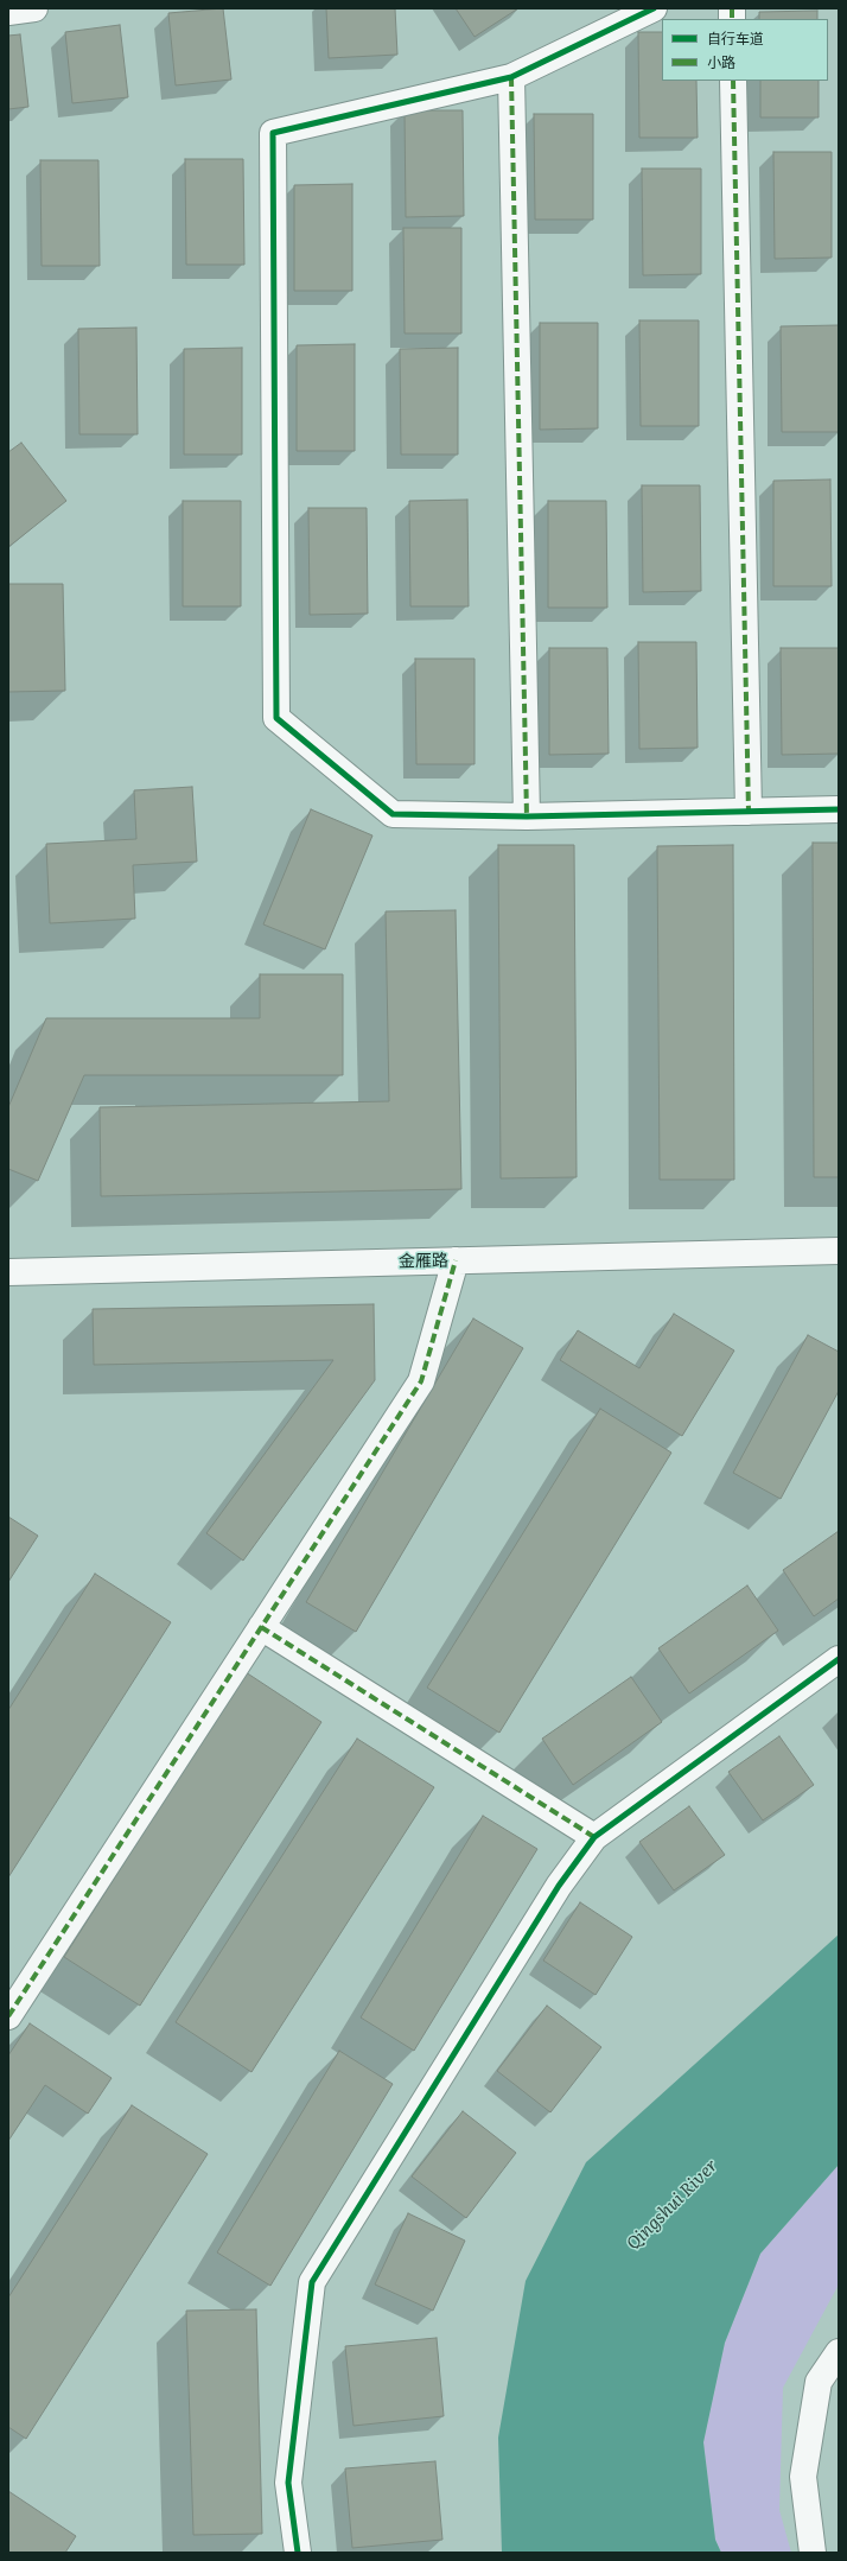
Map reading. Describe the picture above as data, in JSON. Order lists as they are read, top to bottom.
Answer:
{
  "streets": {
    "street": ["金雁路"]
  },
  "water": ["Qingshui River"],
  "legend": ["自行车道", "小路"]
}
